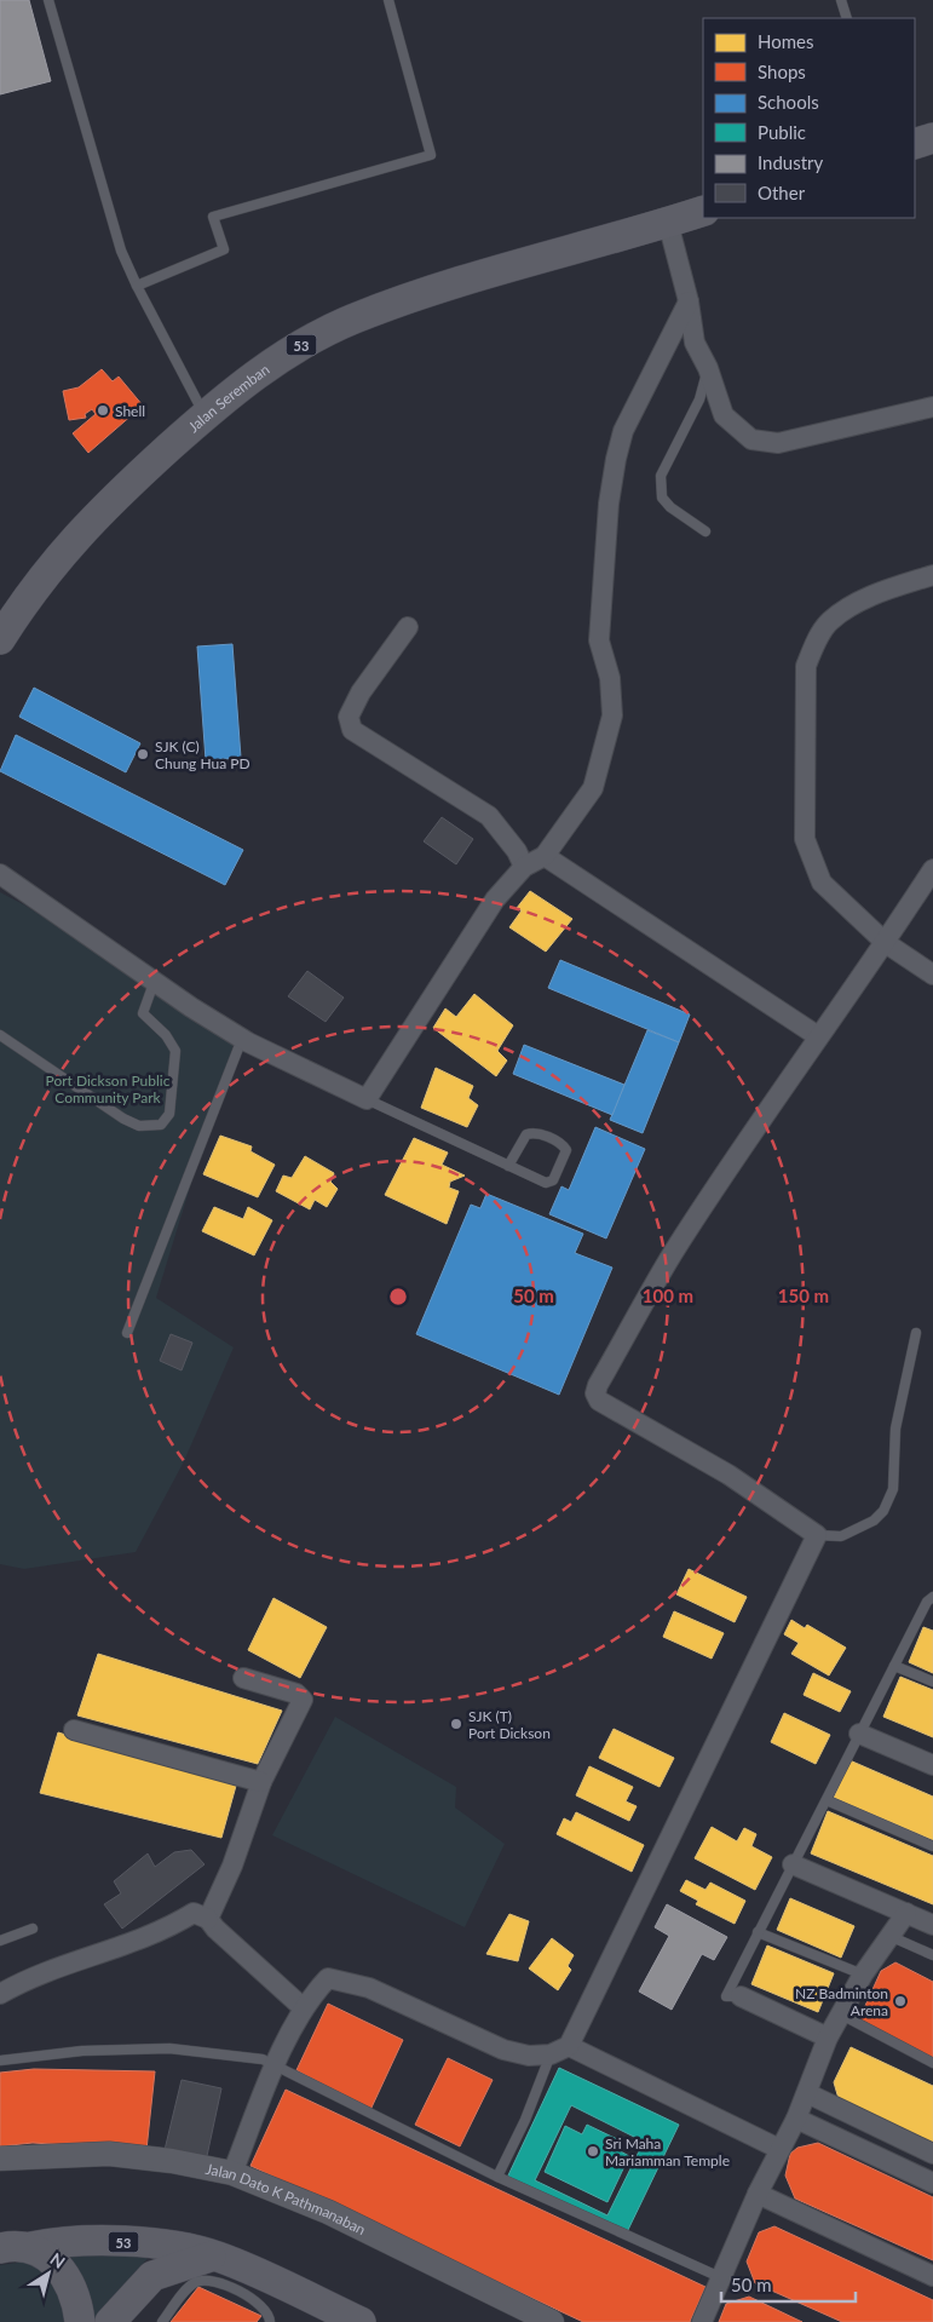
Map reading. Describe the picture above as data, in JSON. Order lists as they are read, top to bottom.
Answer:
{
  "streets": {
    "main road": ["53", "Jalan Seremban"],
    "street": ["Jalan Dato K Pathmanaban"]
  },
  "parks": ["Port Dickson Public Community Park"],
  "places": [
    "Shell",
    "SJK (C) Chung Hua PD",
    "SJK (T) Port Dickson",
    "NZ Badminton Arena",
    "Sri Maha Mariamman Temple"
  ],
  "legend": [
    "Homes",
    "Shops",
    "Schools",
    "Public",
    "Industry",
    "Other"
  ],
  "scale_bar": "50 m",
  "north": "top right",
  "rings": ["50 m", "100 m", "150 m"]
}
